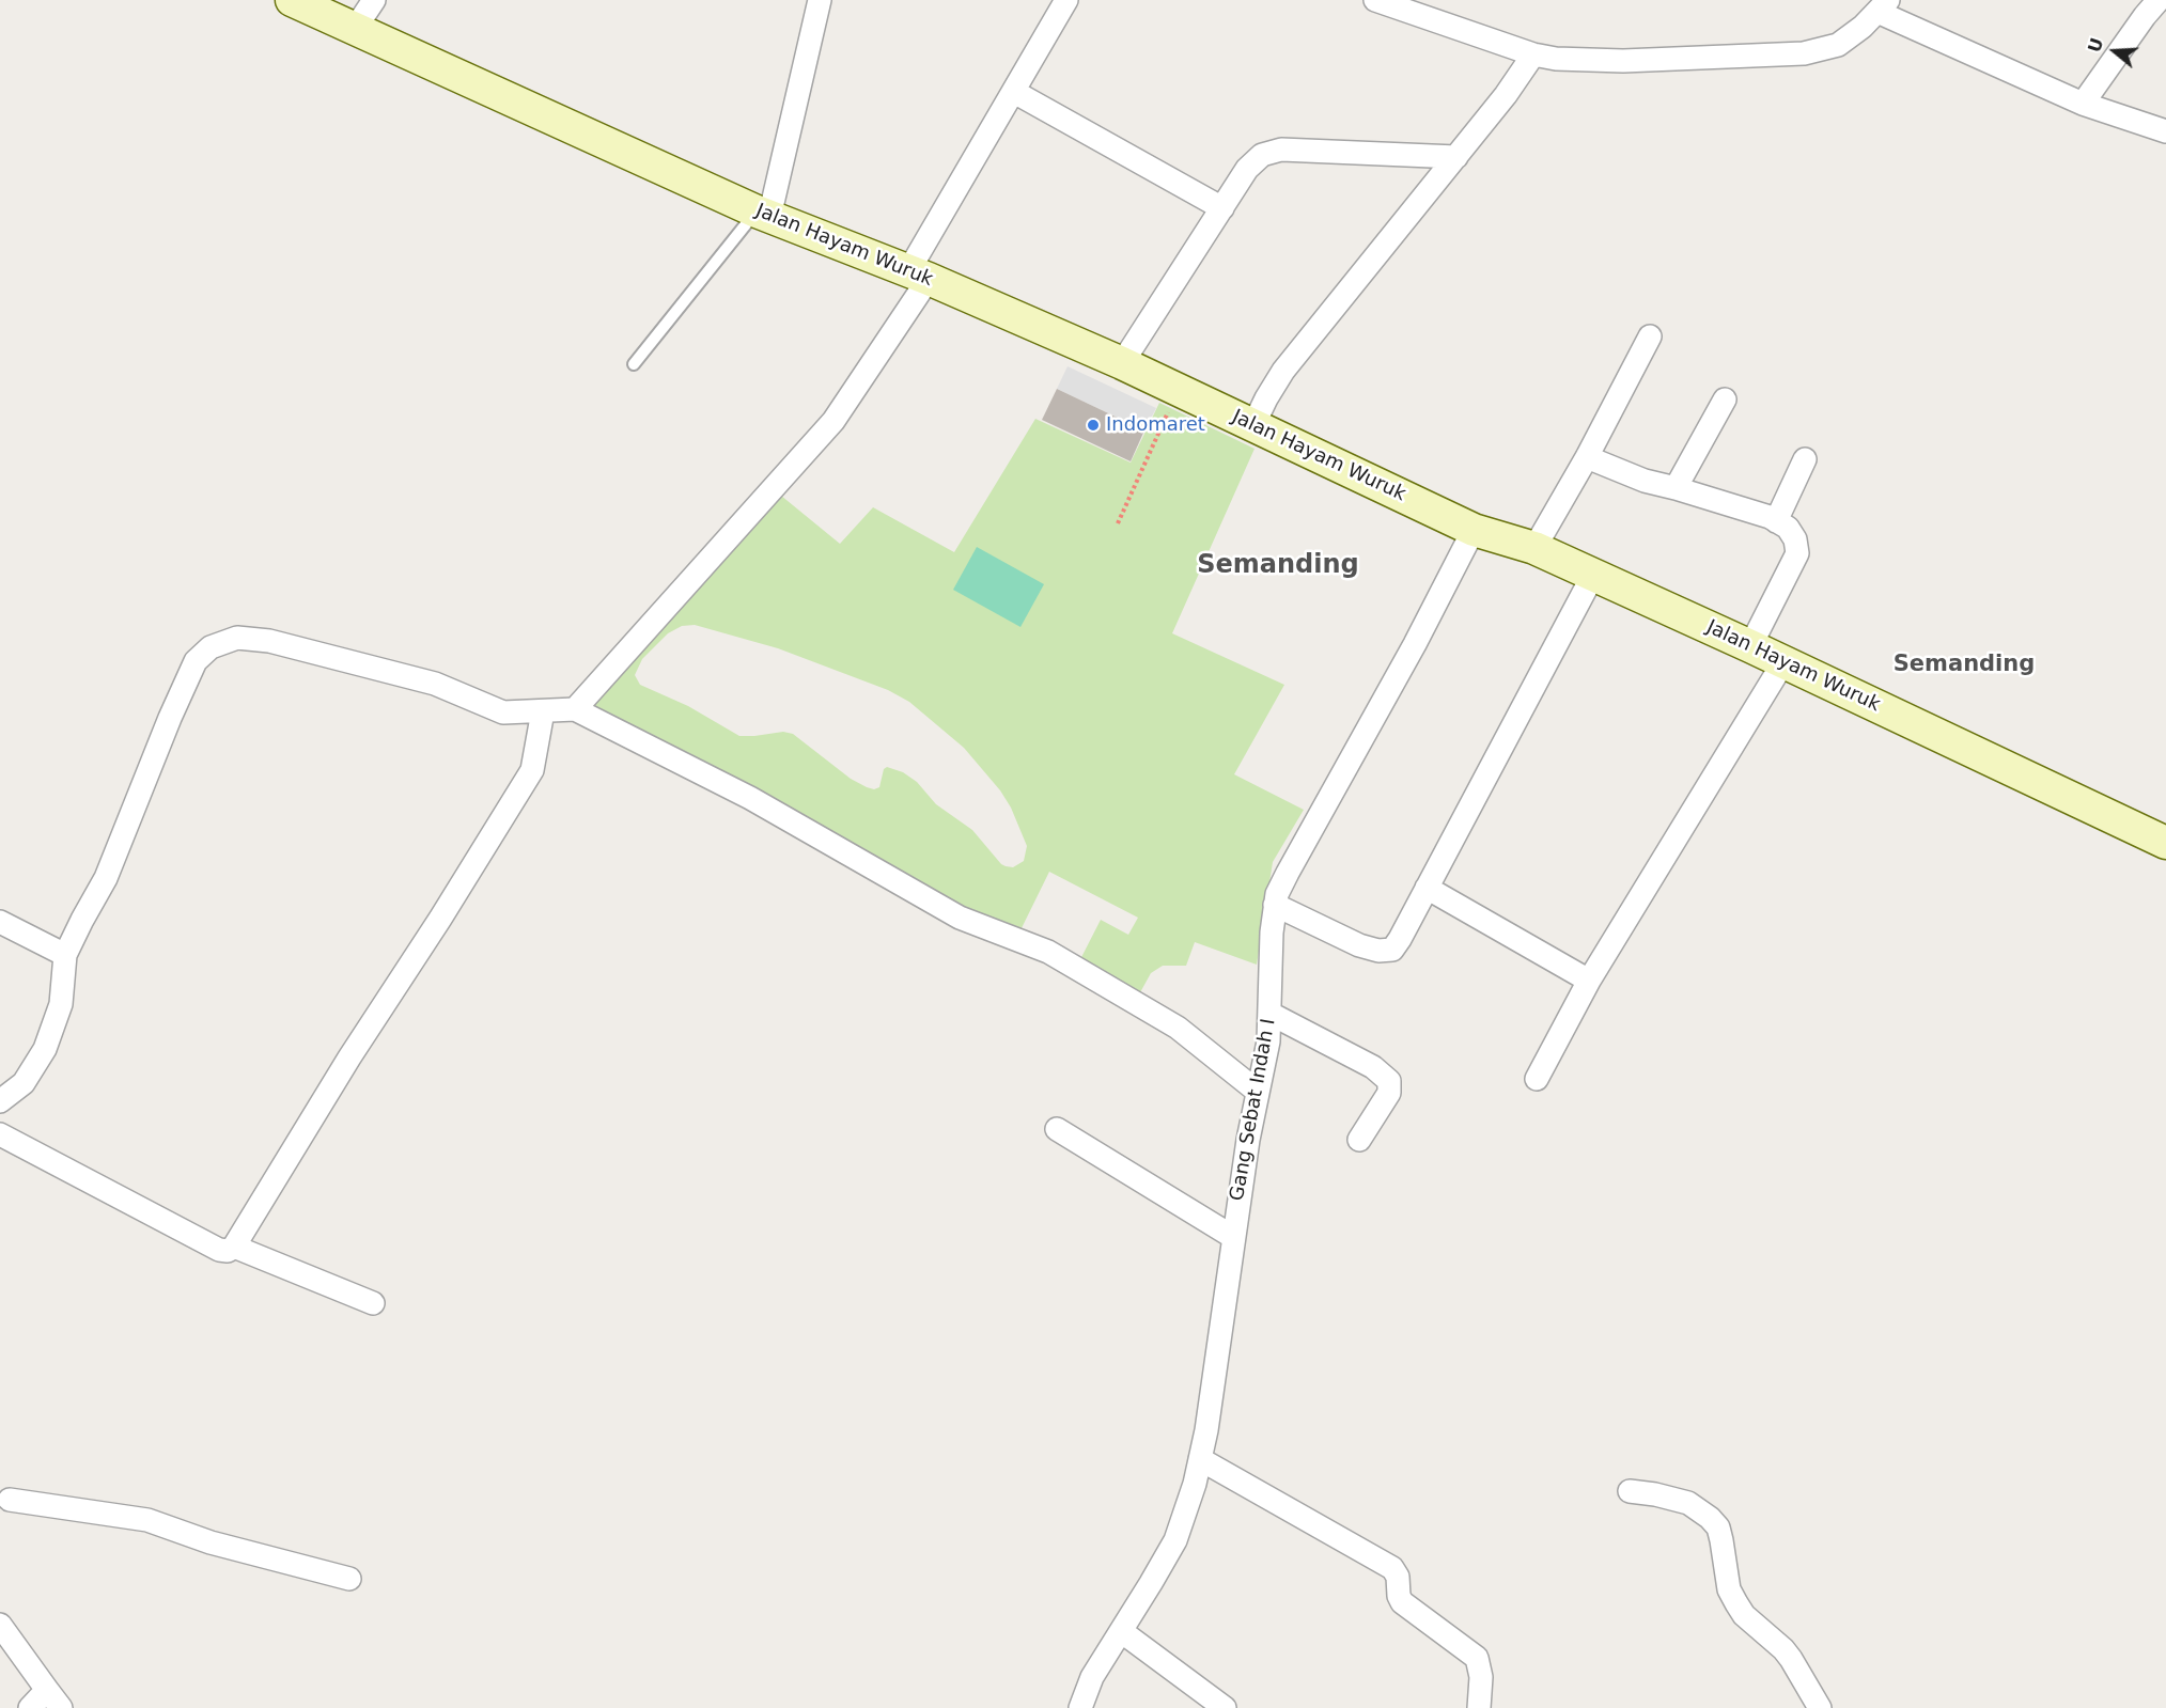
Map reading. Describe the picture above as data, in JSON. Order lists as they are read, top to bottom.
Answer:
{
  "streets": {
    "main road": ["Jalan Hayam Wuruk"],
    "street": ["Gang Sebat Indah I"]
  },
  "crossings": [
    ["Jalan Hayam Wuruk", "Gang Sebat Indah I"]
  ],
  "districts": ["Semanding", "Semanding"],
  "places": ["Indomaret"],
  "north": "left"
}
